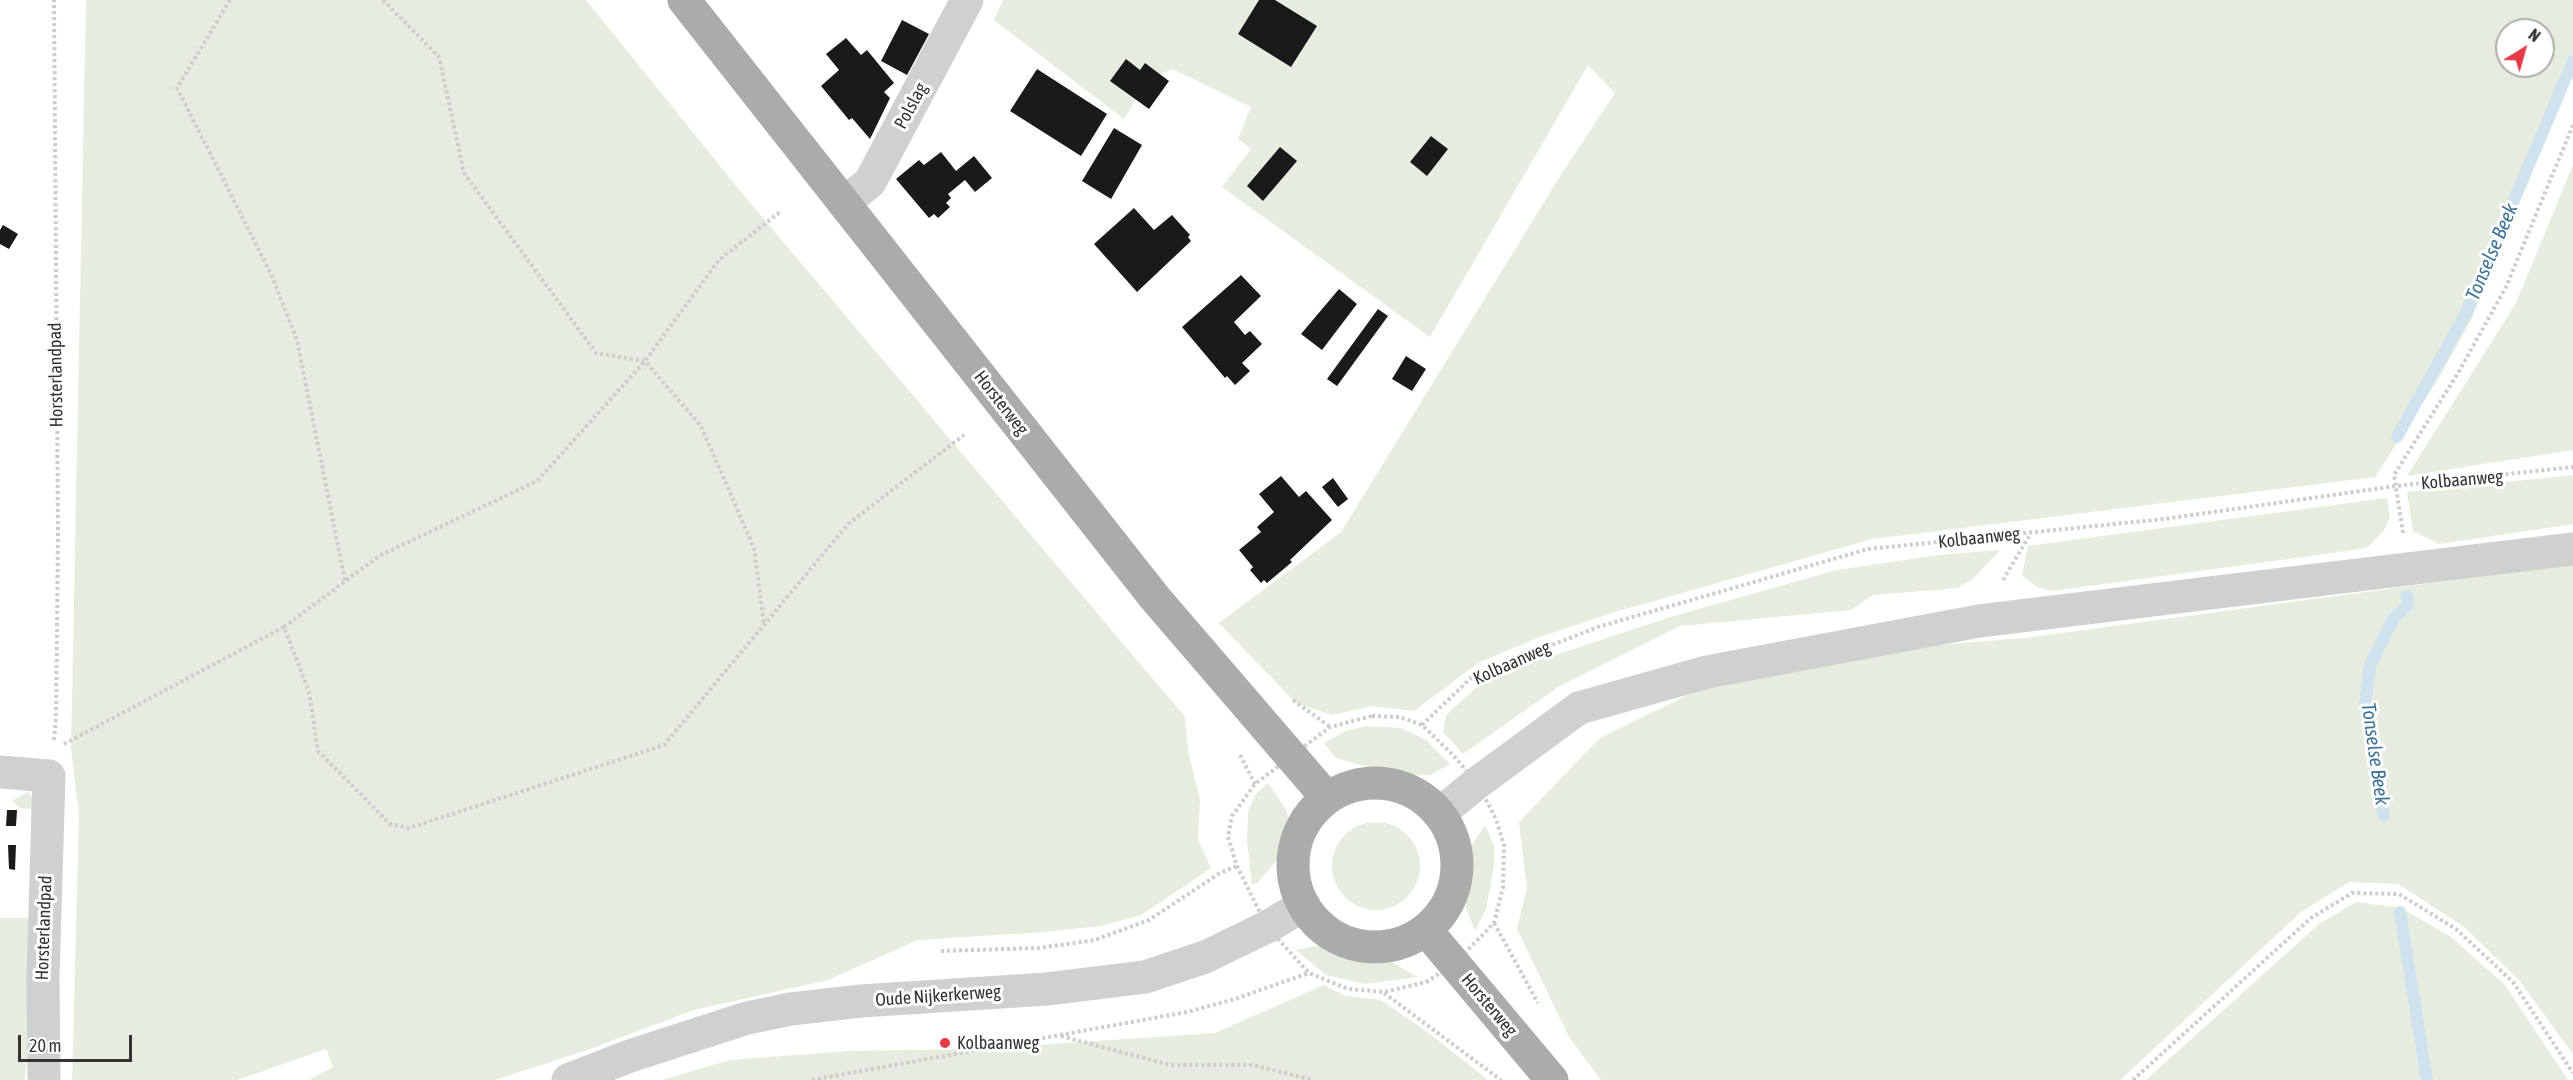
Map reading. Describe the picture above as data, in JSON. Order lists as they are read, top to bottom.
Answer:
{
  "streets": {
    "main road": ["Horsterweg"],
    "street": ["Polslag", "Horsterlandpad", "Oude Nijkerkerweg"],
    "path": ["Kolbaanweg"]
  },
  "crossings": [
    ["Polslag", "Horsterweg"],
    ["Horsterweg", "Oude Nijkerkerweg"]
  ],
  "water": ["Tonselse Beek"],
  "places": ["Kolbaanweg"],
  "scale_bar": "20 m",
  "north": "top right"
}
